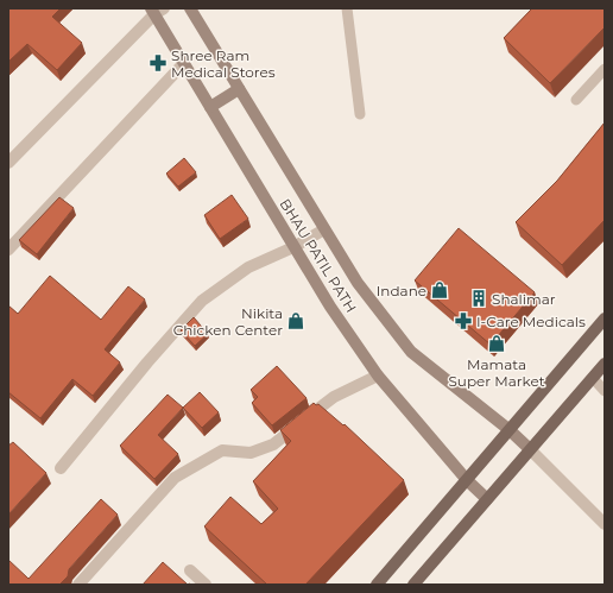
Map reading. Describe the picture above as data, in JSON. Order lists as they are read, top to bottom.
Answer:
{
  "streets": {
    "main road": ["BHAU PATIL PATH"]
  },
  "places": {
    "pharmacy": ["Shree Ram Medical Stores", "I-Care Medicals"],
    "shop": ["Indane", "Nikita Chicken Center", "Mamata Super Market"],
    "building": ["Shalimar"]
  }
}
